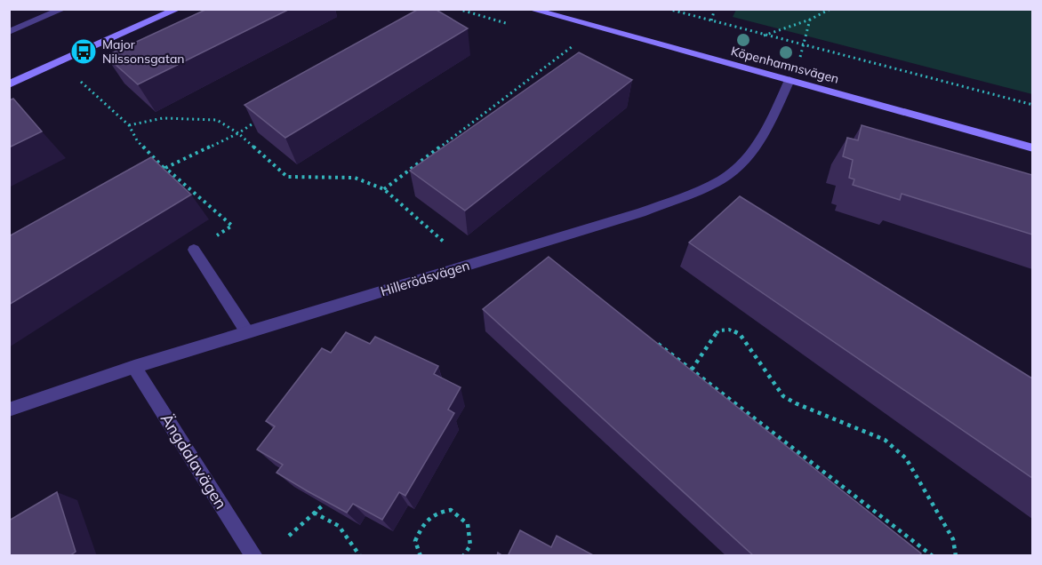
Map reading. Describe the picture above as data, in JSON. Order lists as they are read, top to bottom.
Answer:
{
  "streets": {
    "street": ["Köpenhamnsvägen", "Hillerödsvägen", "Ängdalavägen"]
  },
  "crossings": [
    ["Köpenhamnsvägen", "Hillerödsvägen"],
    ["Hillerödsvägen", "Ängdalavägen"]
  ],
  "places": {
    "bus stop": ["Major Nilssonsgatan"]
  }
}
